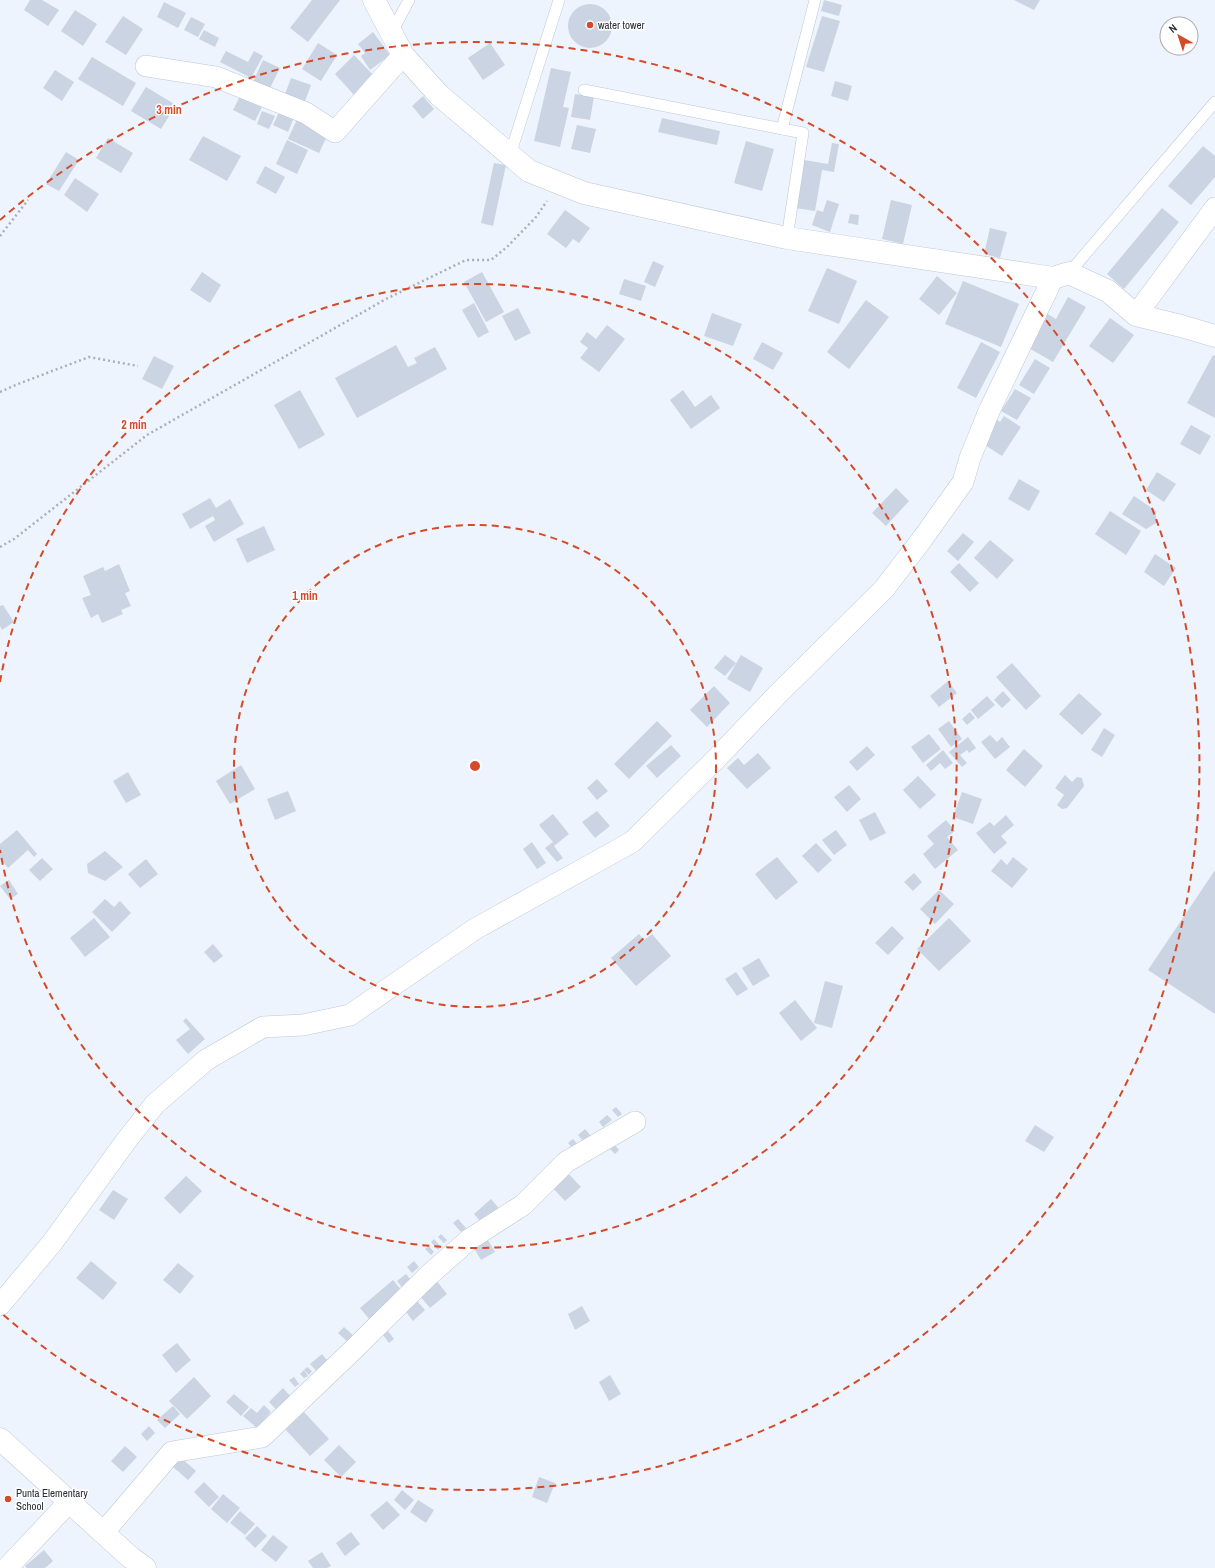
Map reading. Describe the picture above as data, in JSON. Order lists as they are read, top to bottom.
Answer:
{
  "places": ["water tower", "Punta Elementary School"],
  "north": "top left",
  "rings": ["3 min", "2 min", "1 min"]
}
